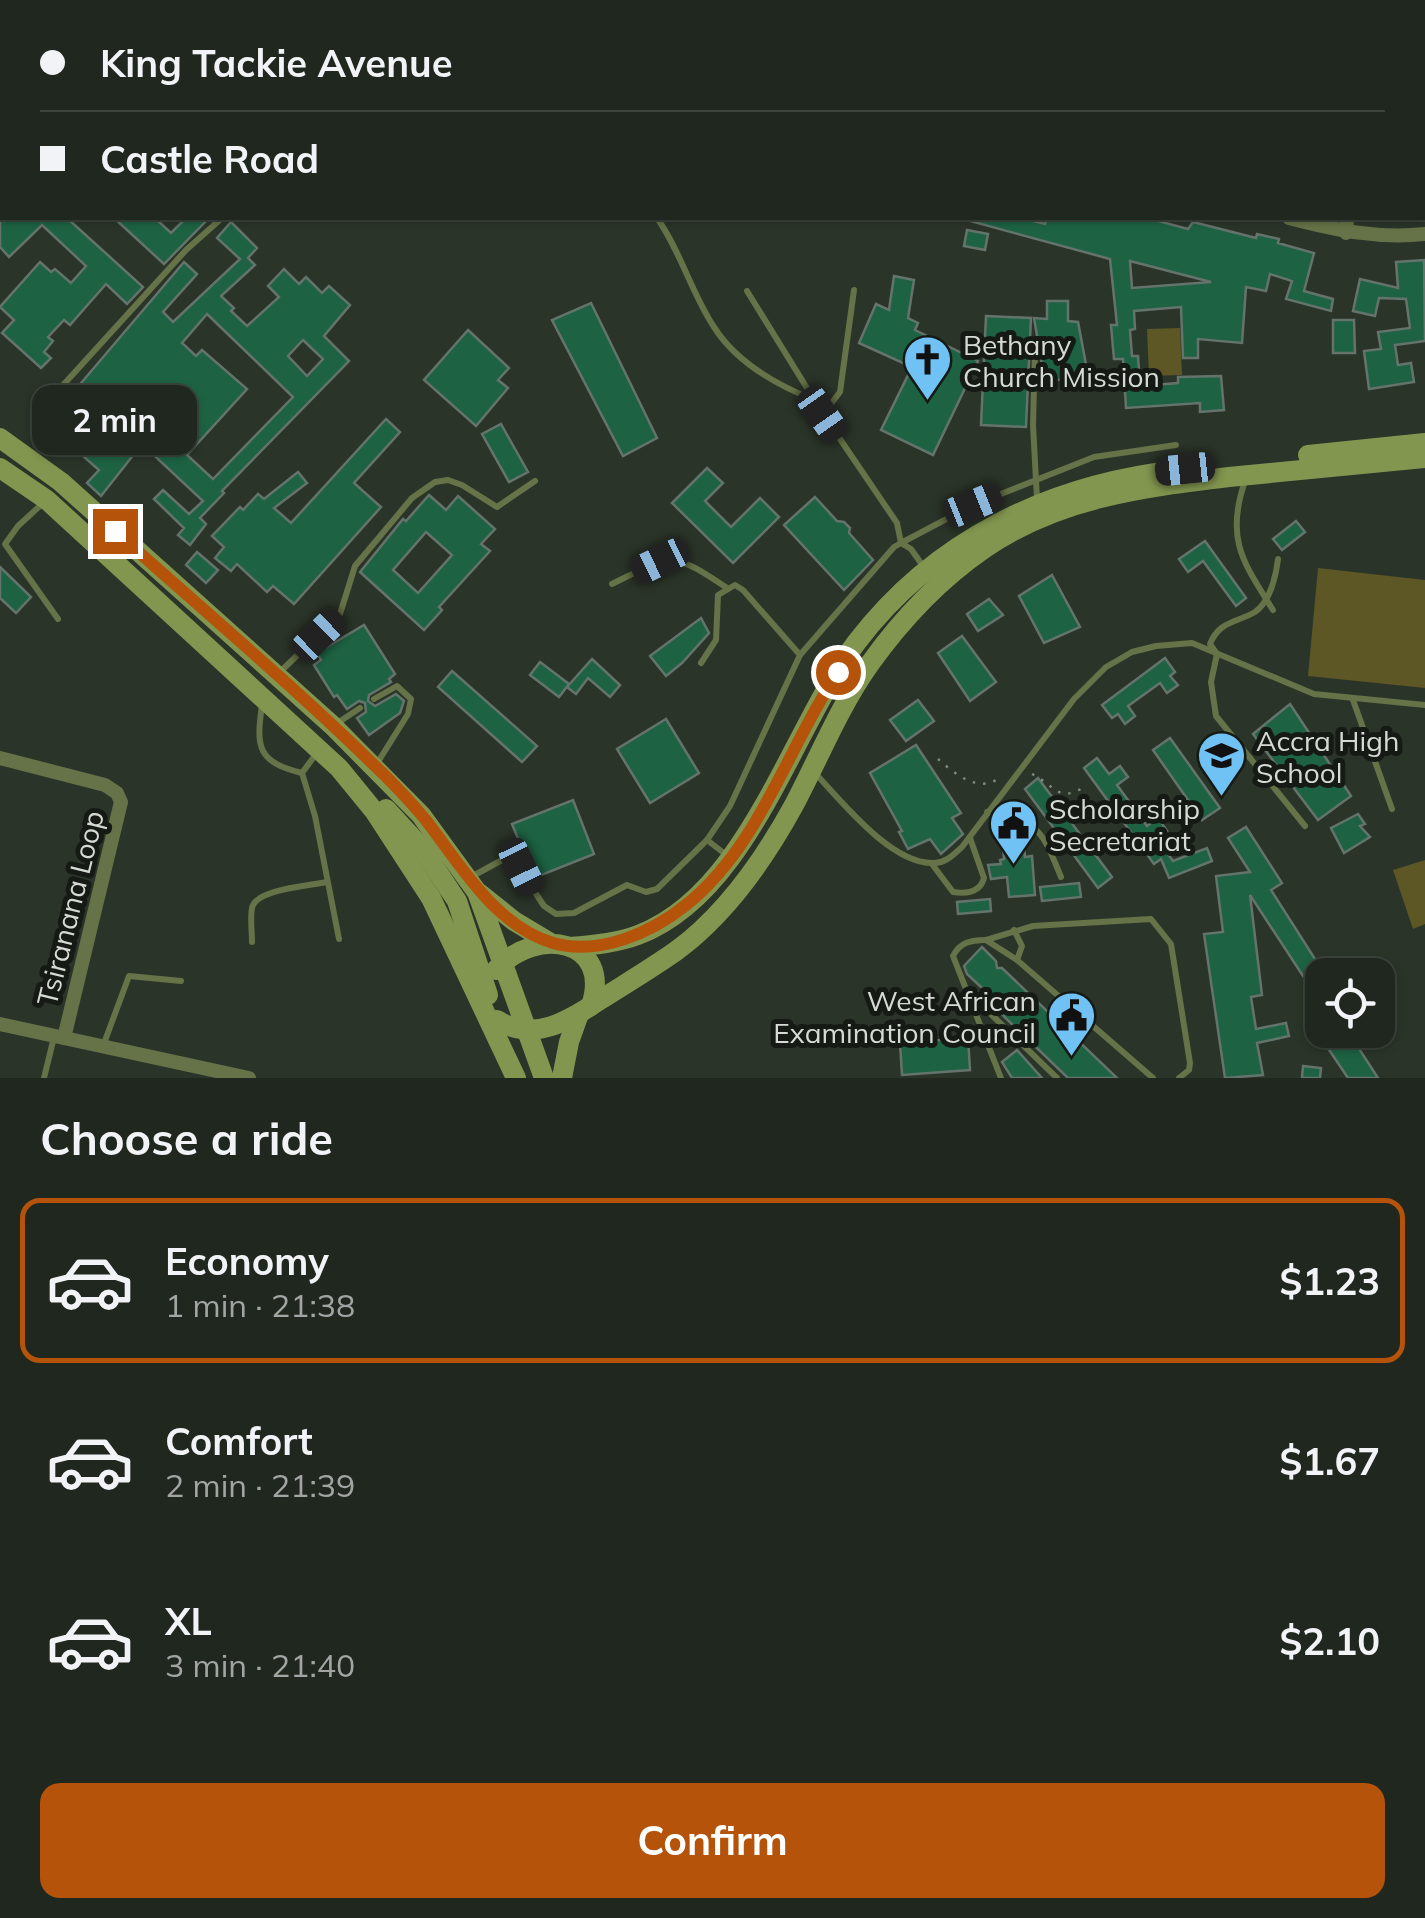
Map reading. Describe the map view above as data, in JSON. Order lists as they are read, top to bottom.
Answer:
{
  "streets": {
    "street": ["Tsiranana Loop"]
  },
  "places": {
    "church": ["Bethany Church Mission"],
    "school or university": ["Accra High School"],
    "public building": ["Scholarship Secretariat", "West African Examination Council"]
  },
  "page": {
    "banner": ["King Tackie Avenue", "Castle Road"],
    "bubble": "2 min",
    "heading": "Choose a ride",
    "list": [
      {
        "name": "Economy",
        "note": "1 min · 21:38",
        "value": "$1.23"
      },
      {
        "name": "Comfort",
        "note": "2 min · 21:39",
        "value": "$1.67"
      },
      {
        "name": "XL",
        "note": "3 min · 21:40",
        "value": "$2.10"
      }
    ],
    "buttons": "Confirm"
  }
}
